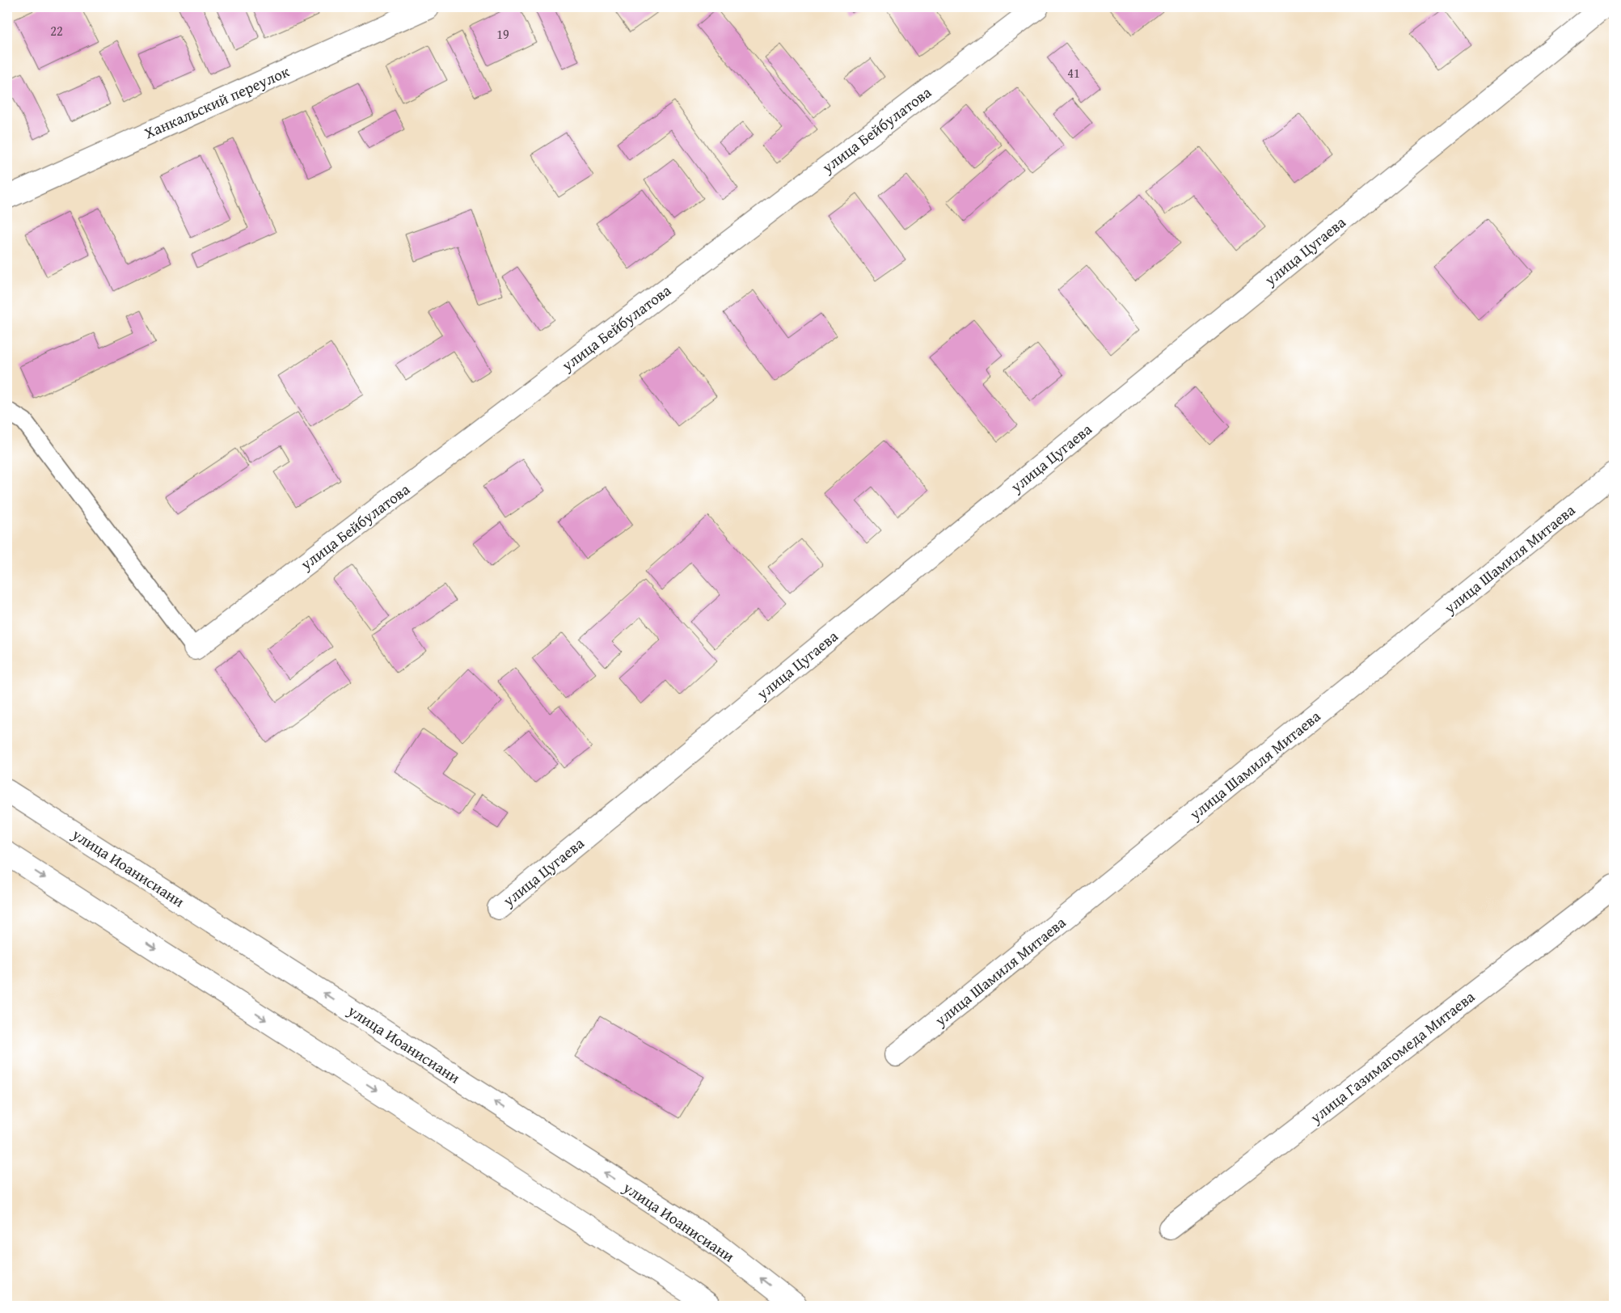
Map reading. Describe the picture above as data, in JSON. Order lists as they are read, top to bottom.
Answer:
{
  "streets": {
    "street": [
      "Ханкальский переулок",
      "улица Бейбулатова",
      "улица Цугаева",
      "улица Шамиля Митаева",
      "улица Иоанисиани",
      "улица Газимагомеда Митаева"
    ]
  },
  "house_numbers": ["22", "19", "41"]
}
